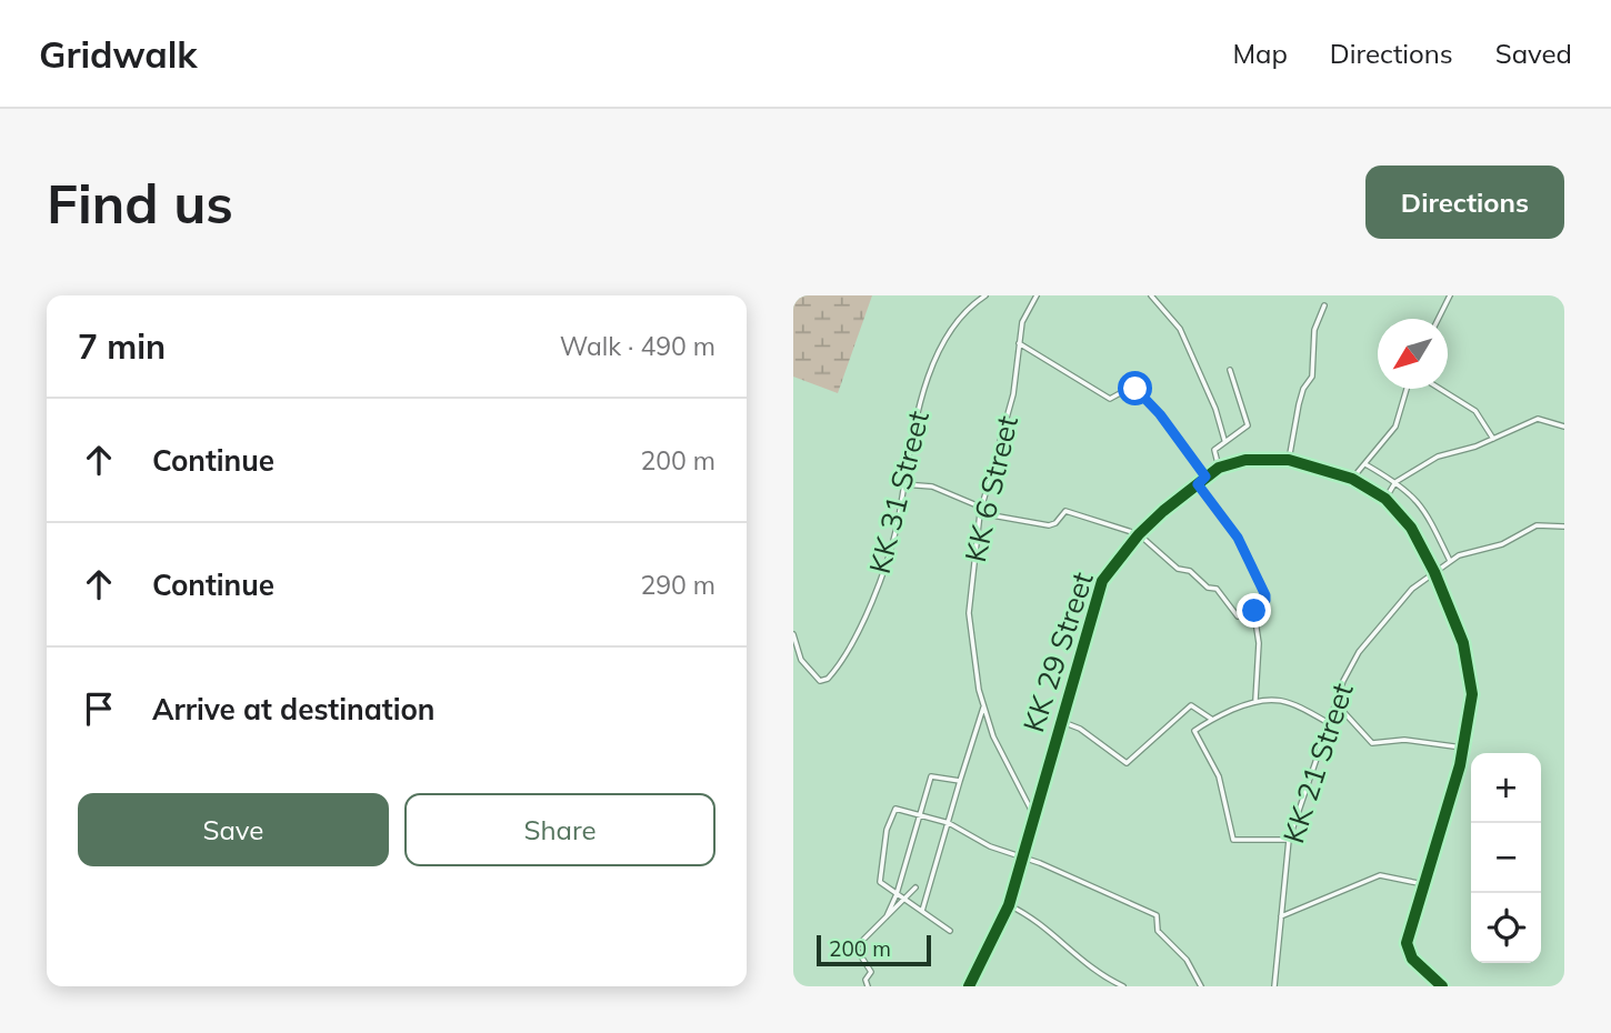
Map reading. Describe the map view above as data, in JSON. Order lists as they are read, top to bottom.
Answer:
{
  "streets": {
    "street": [
      "KK 6 Street",
      "KK 31 Street",
      "KK 29 Street",
      "KK 21 Street"
    ]
  },
  "crossings": [
    ["KK 6 Street", "KK 29 Street"],
    ["KK 29 Street", "KK 21 Street"]
  ],
  "scale_bar": "200 m",
  "north": "bottom left",
  "page": {
    "header": "Gridwalk",
    "nav": ["Map", "Directions", "Saved"],
    "buttons": [
      "Directions",
      ["Save", "Share"]
    ],
    "title": "Find us",
    "heading": ["7 min", "Walk · 490 m"],
    "list": [
      ["Continue", "200 m"],
      ["Continue", "290 m"],
      "Arrive at destination"
    ],
    "map_buttons": ["+", "−"],
    "scale": "200 m"
  }
}
